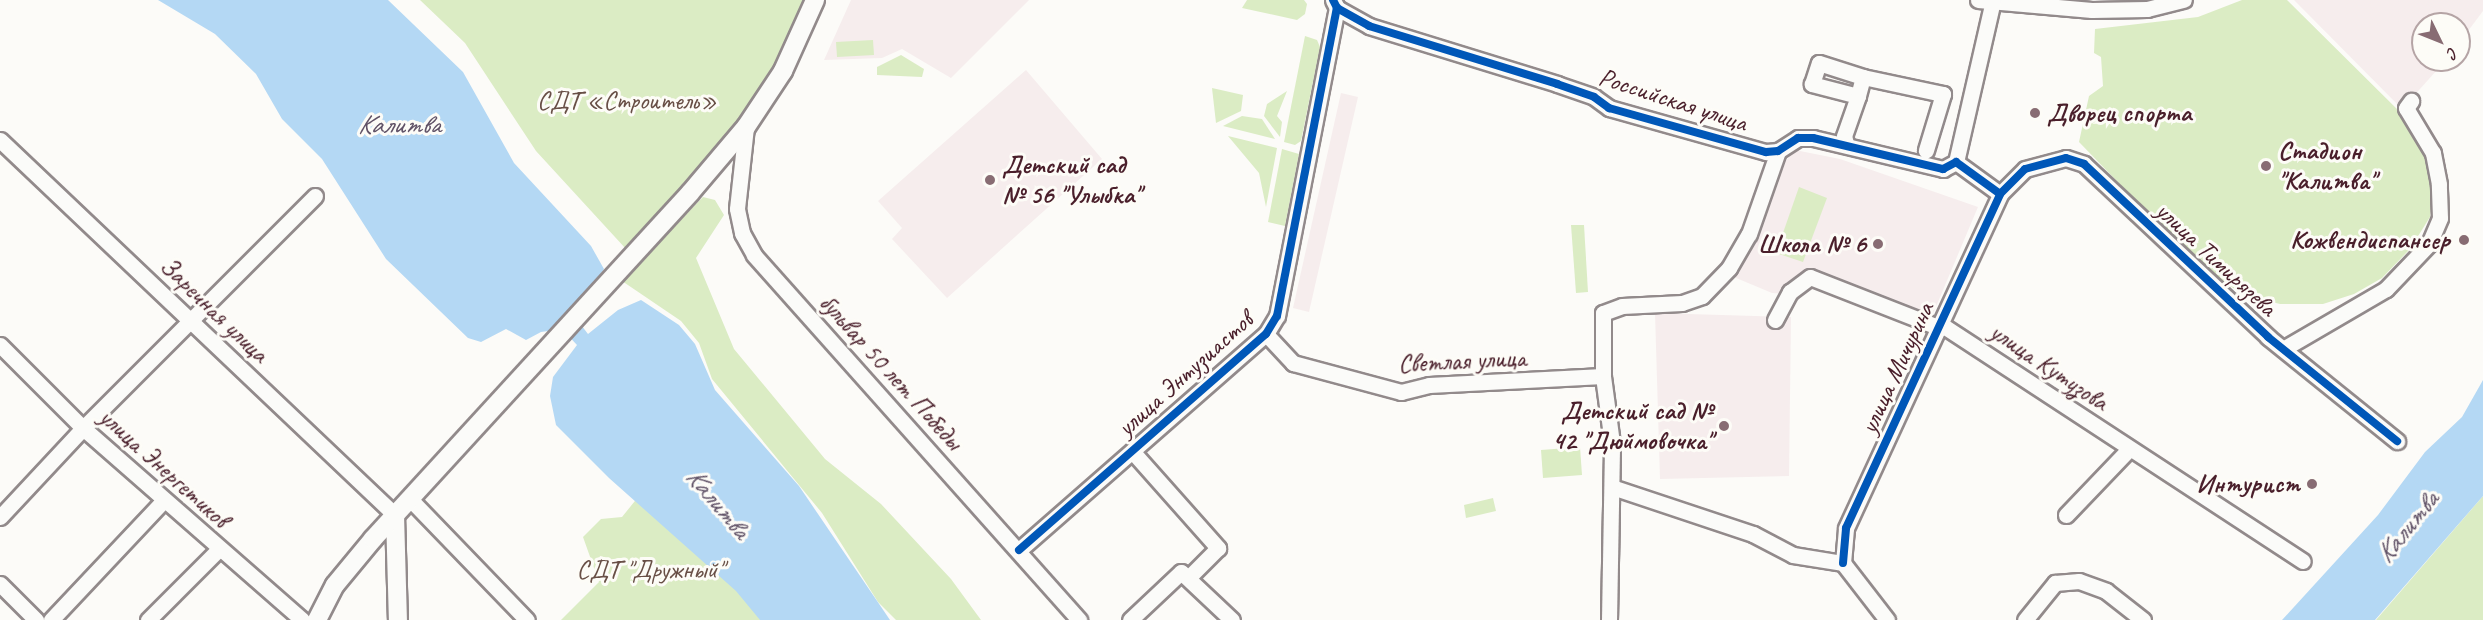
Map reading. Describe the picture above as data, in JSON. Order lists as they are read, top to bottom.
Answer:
{
  "streets": {
    "street": [
      "Российская улица",
      "улица Тимирязева",
      "Заречная улица",
      "Светлая улица",
      "улица Кутузова",
      "улица Мичурина",
      "бульвар 50 лет Победы",
      "улица Энтузиастов",
      "улица Энергетиков"
    ]
  },
  "crossings": [
    ["Российская улица", "улица Энтузиастов"],
    ["улица Тимирязева", "улица Мичурина"],
    ["Светлая улица", "улица Энтузиастов"],
    ["улица Кутузова", "улица Мичурина"],
    ["бульвар 50 лет Победы", "улица Энтузиастов"]
  ],
  "water": ["Калитва"],
  "parks": ["СДТ «Строитель»", "СДТ \"Дружный\""],
  "places": [
    "Дворец спорта",
    "Стадион \"Калитва\"",
    "Детский сад № 56 \"Улыбка\"",
    "Кожвендиспансер",
    "Школа № 6",
    "Детский сад № 42 \"Дюймовочка\"",
    "Интурист"
  ],
  "north": "bottom right"
}
